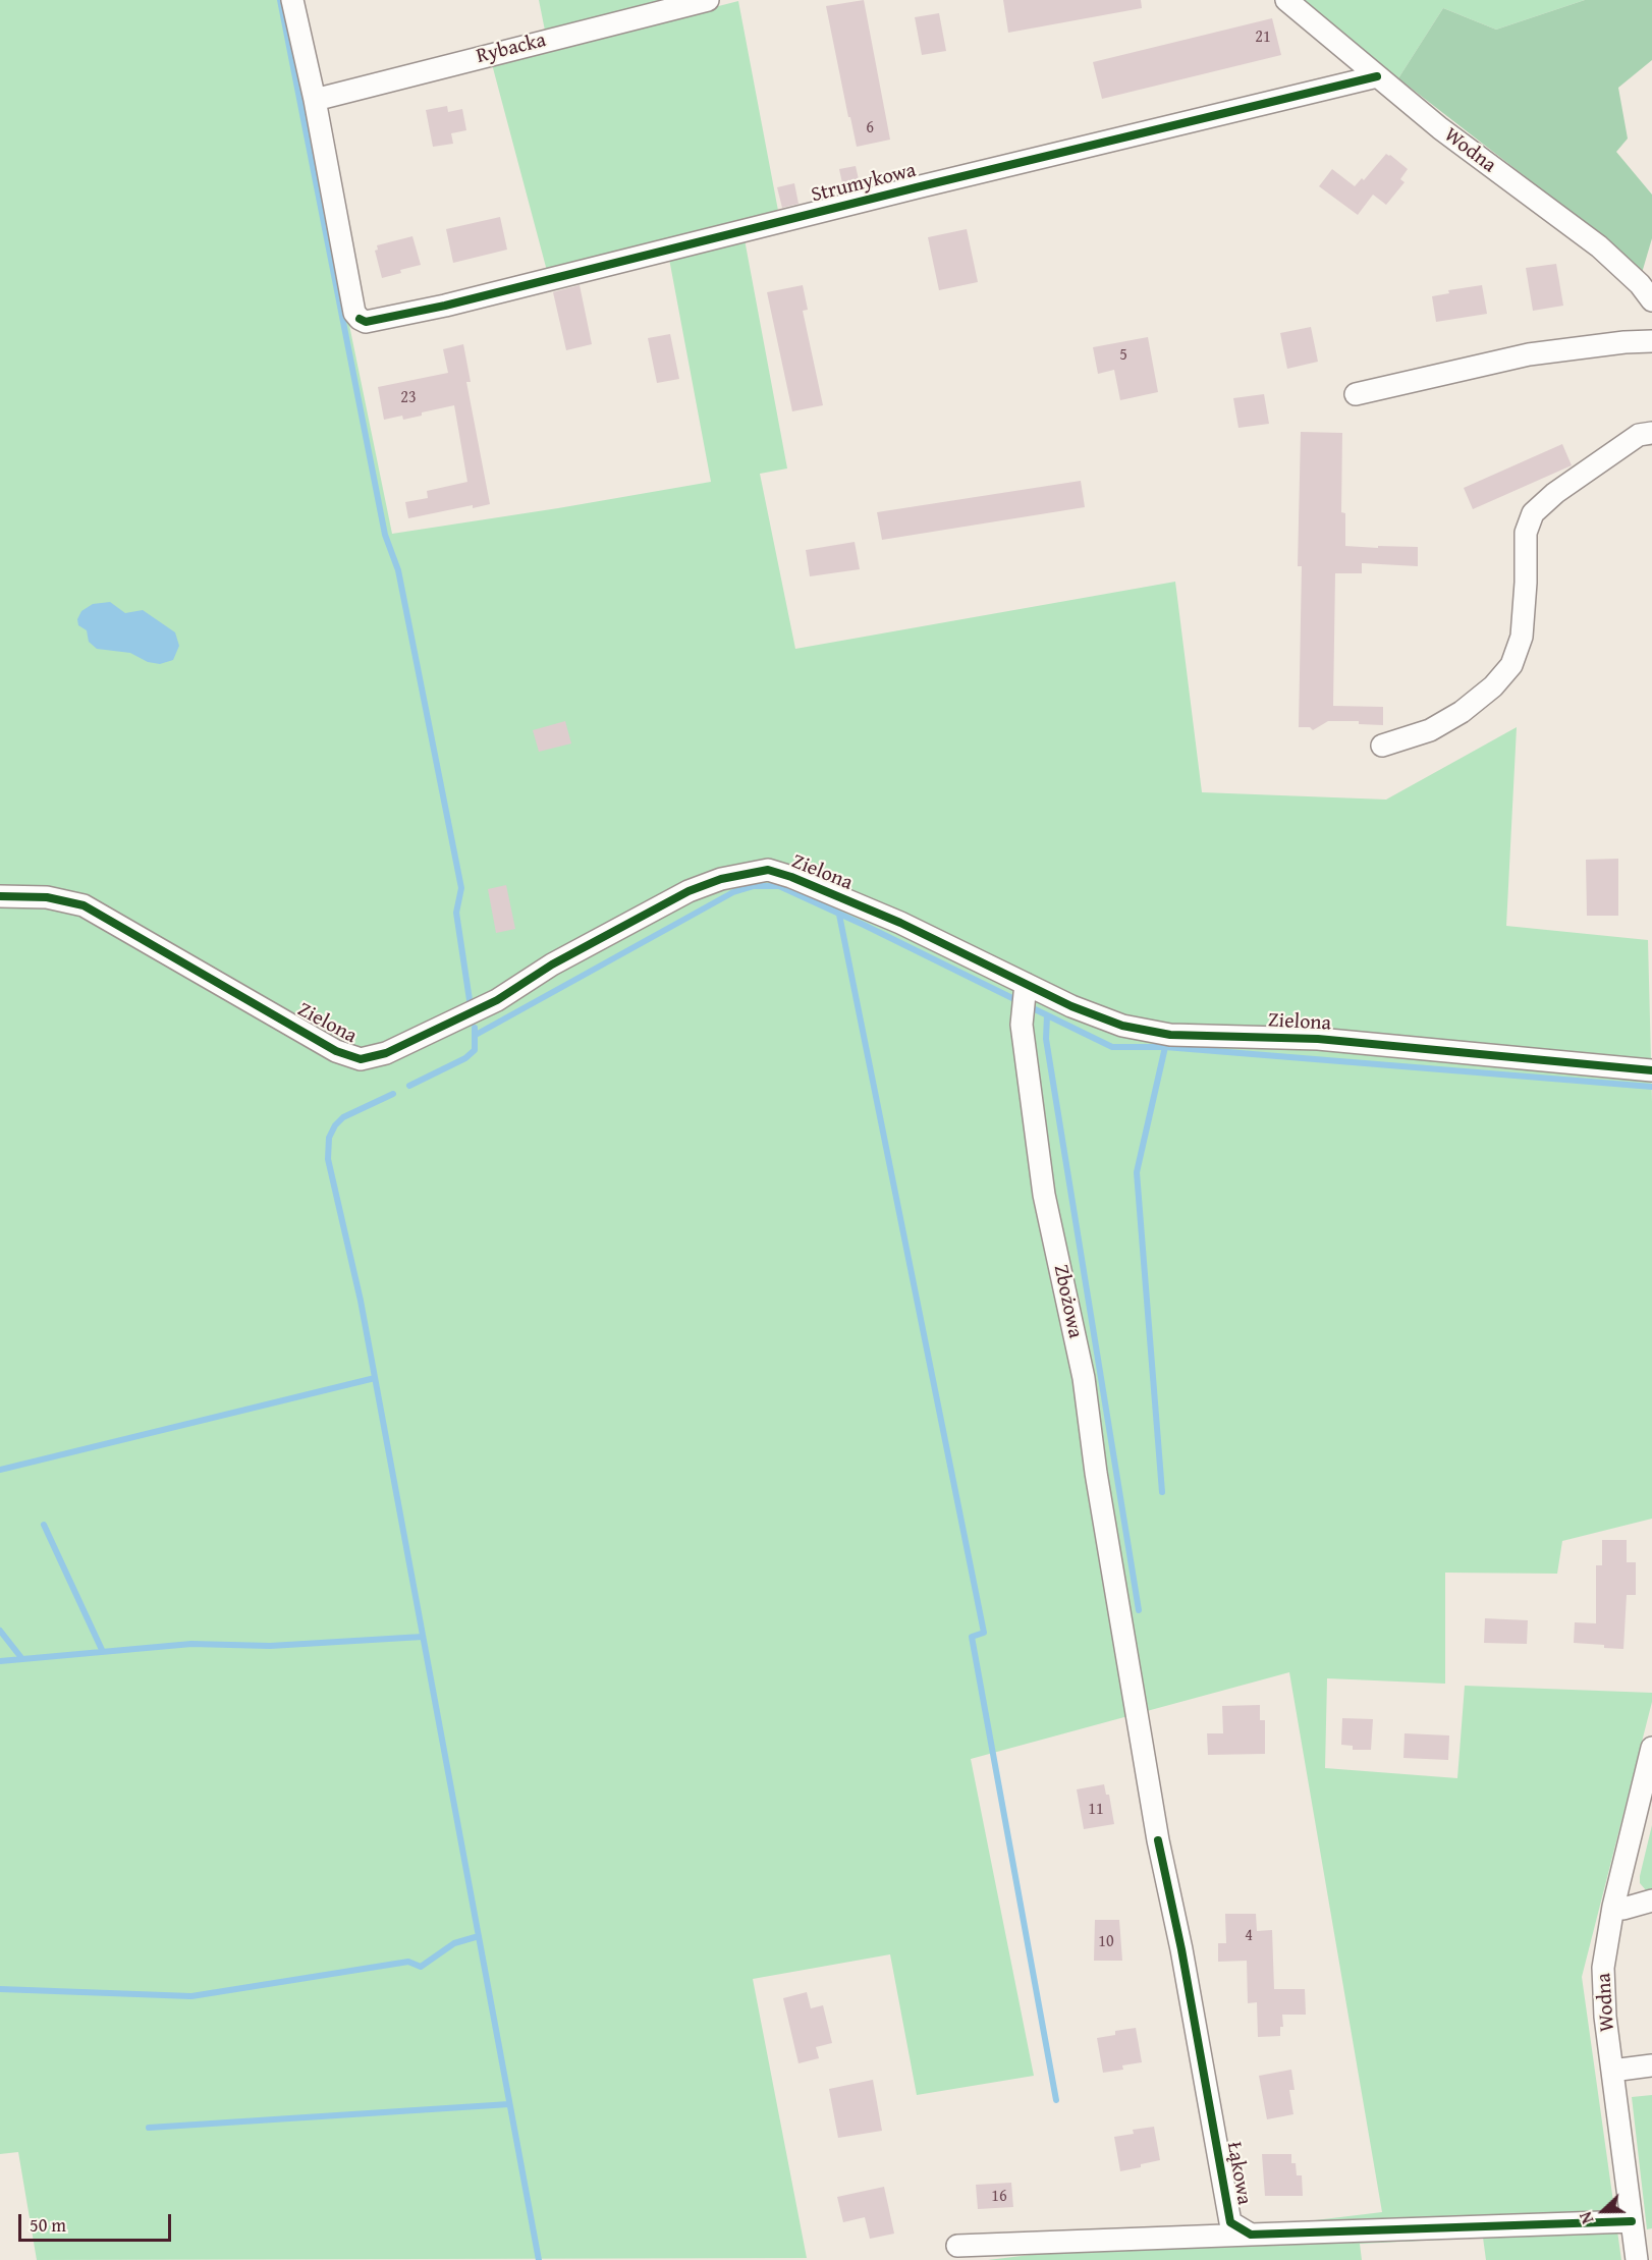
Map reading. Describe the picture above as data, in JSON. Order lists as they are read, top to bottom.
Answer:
{
  "streets": {
    "street": [
      "Rybacka",
      "Wodna",
      "Strumykowa",
      "Zielona",
      "Zbożowa",
      "Łąkowa"
    ]
  },
  "crossings": [
    ["Rybacka", "Strumykowa"],
    ["Wodna", "Strumykowa"],
    ["Zielona", "Zbożowa"],
    ["Zbożowa", "Łąkowa"]
  ],
  "house_numbers": [
    "21",
    "6",
    "5",
    "23",
    "11",
    "4",
    "10",
    "16"
  ],
  "scale_bar": "50 m",
  "north": "left"
}
